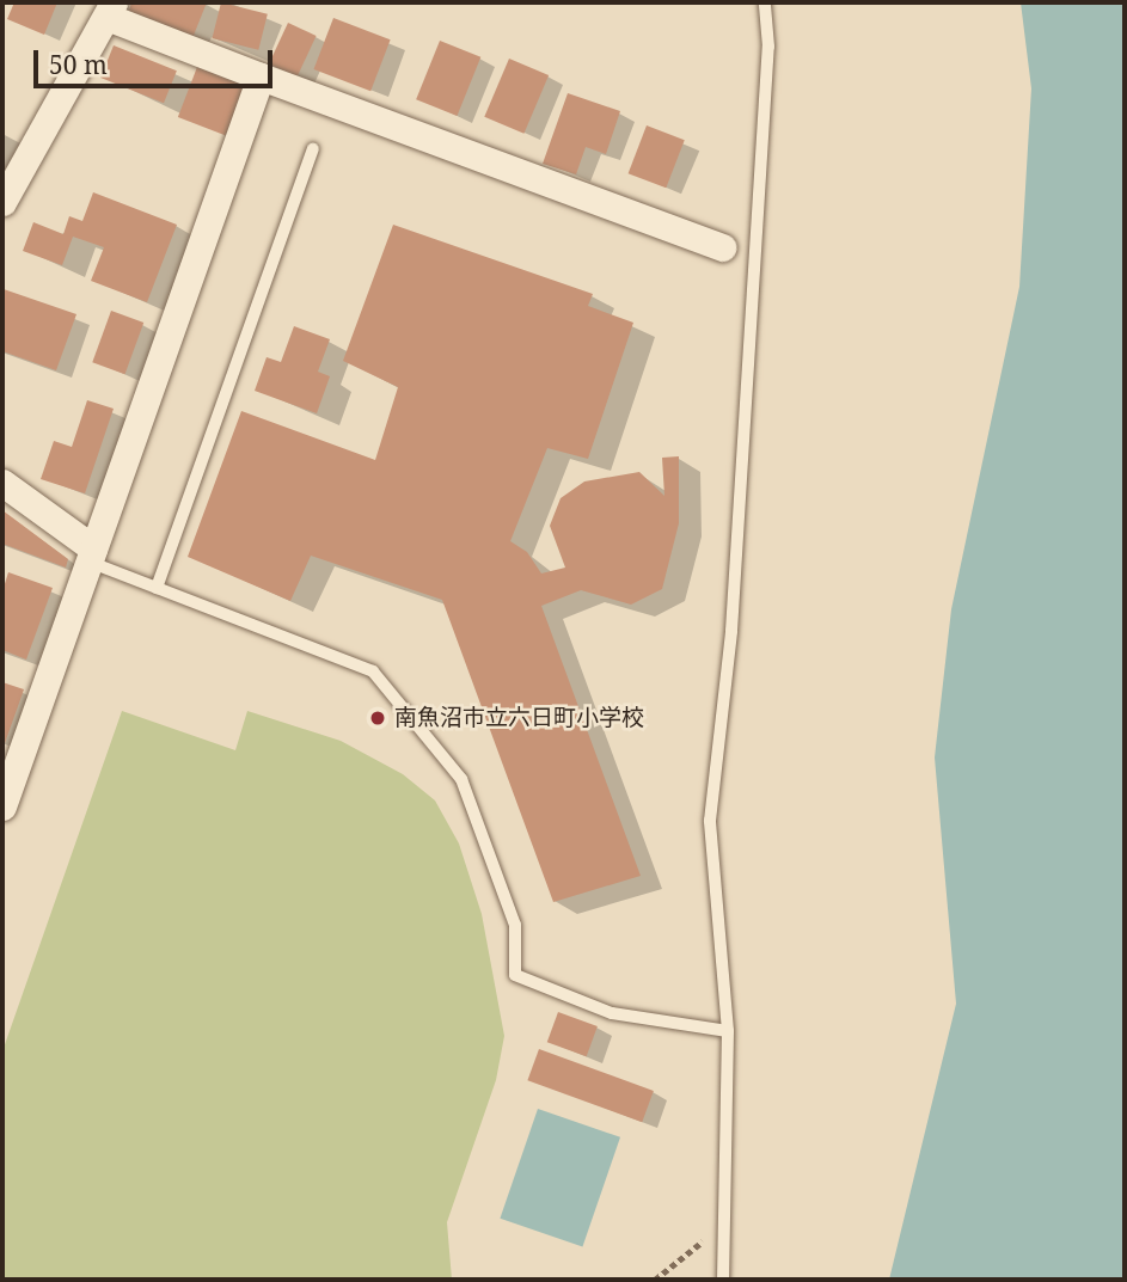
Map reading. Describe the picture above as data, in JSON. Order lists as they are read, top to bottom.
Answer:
{
  "places": ["南魚沼市立六日町小学校"],
  "scale_bar": "50 m"
}
